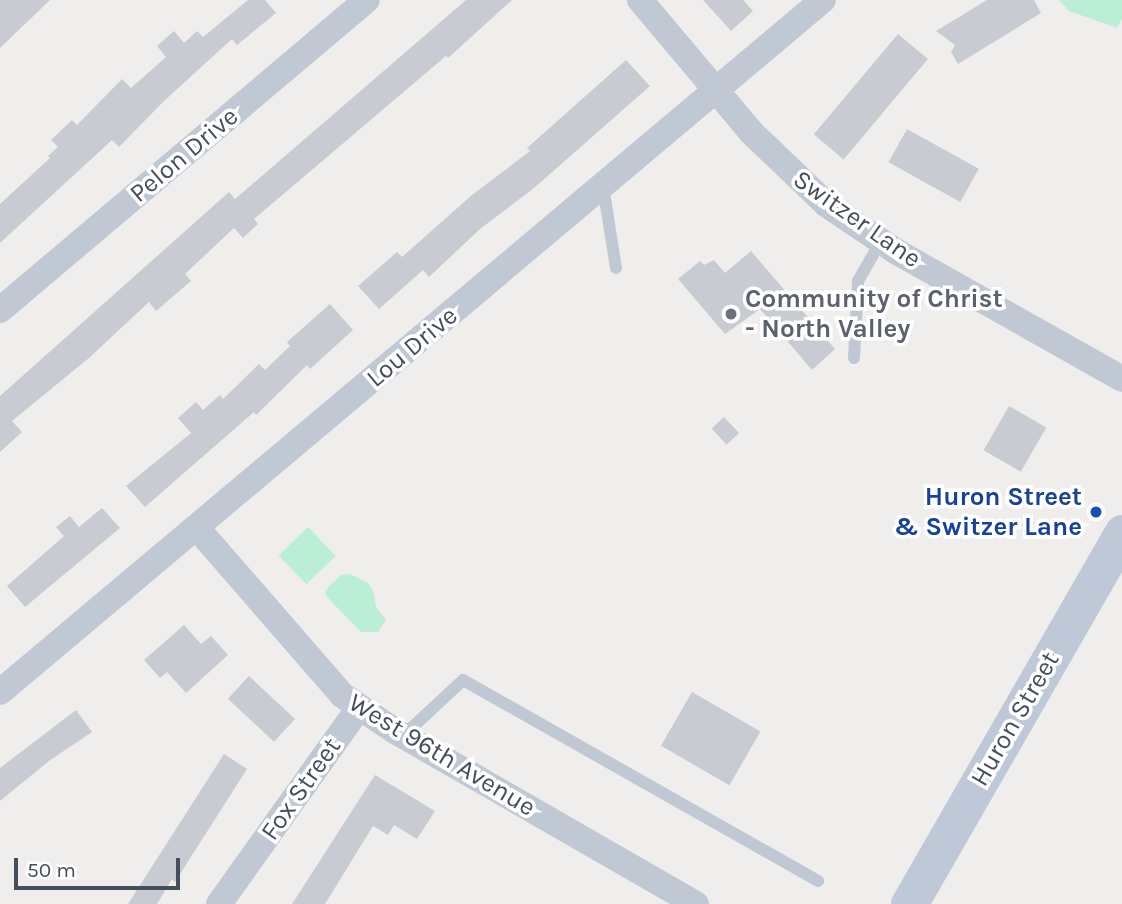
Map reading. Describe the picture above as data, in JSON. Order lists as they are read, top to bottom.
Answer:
{
  "streets": {
    "main road": ["Huron Street"],
    "street": [
      "Pelon Drive",
      "Switzer Lane",
      "Lou Drive",
      "West 96th Avenue",
      "Fox Street"
    ]
  },
  "crossings": [
    ["Switzer Lane", "Lou Drive"],
    ["Lou Drive", "West 96th Avenue"],
    ["West 96th Avenue", "Fox Street"]
  ],
  "places": ["Community of Christ - North Valley", "Huron Street & Switzer Lane"],
  "scale_bar": "50 m"
}
